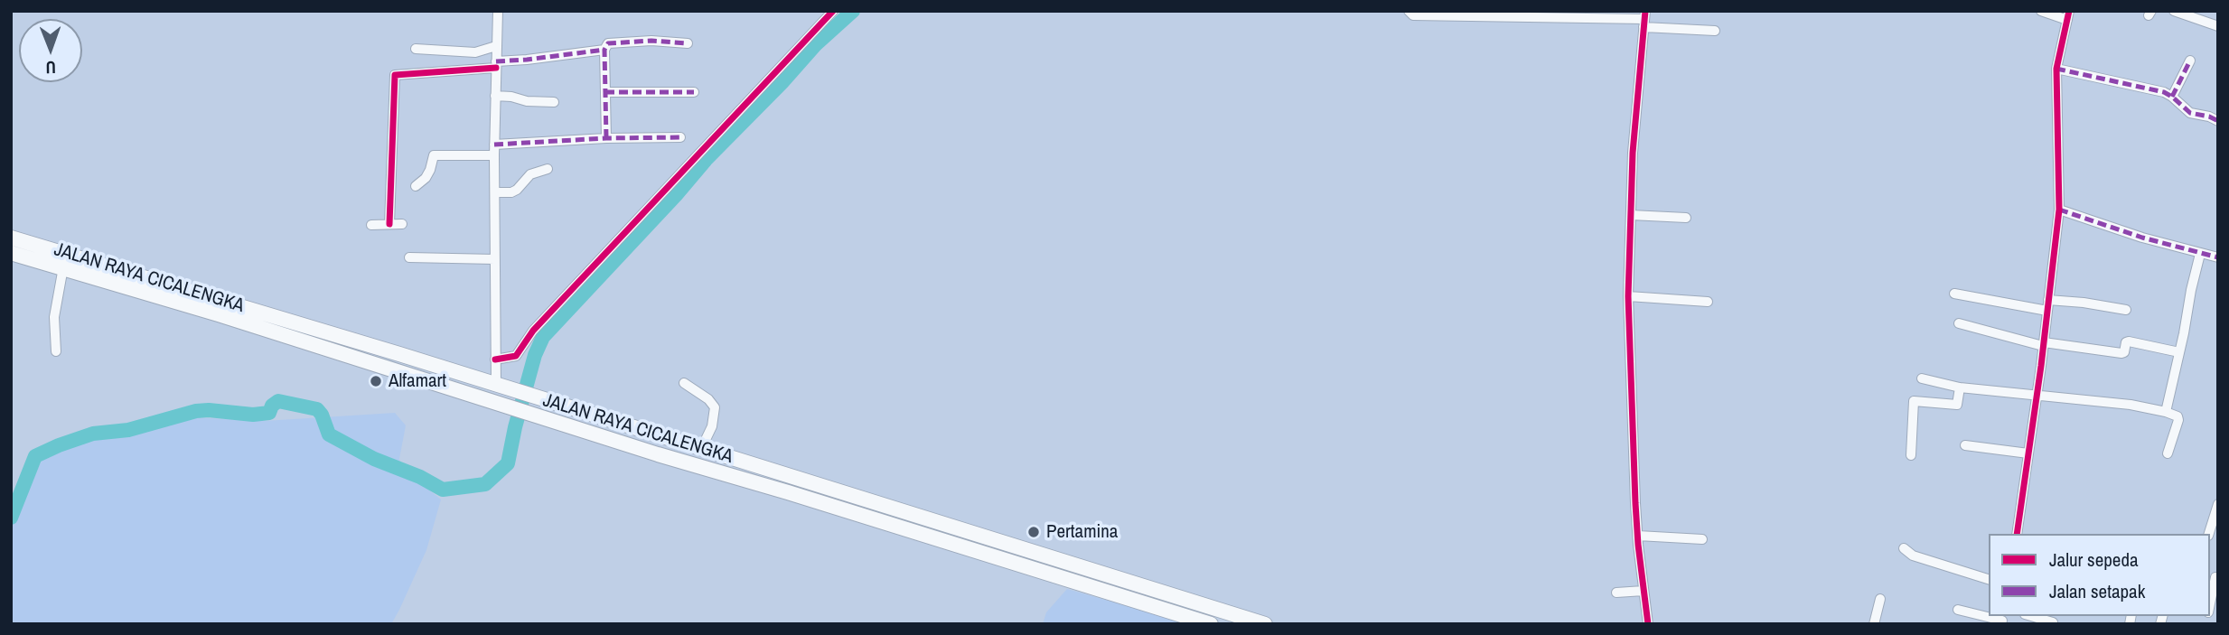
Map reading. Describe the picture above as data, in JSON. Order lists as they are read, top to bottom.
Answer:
{
  "streets": {
    "highway": ["JALAN RAYA CICALENGKA"]
  },
  "places": ["Alfamart", "Pertamina"],
  "legend": ["Jalur sepeda", "Jalan setapak"],
  "north": "bottom"
}
